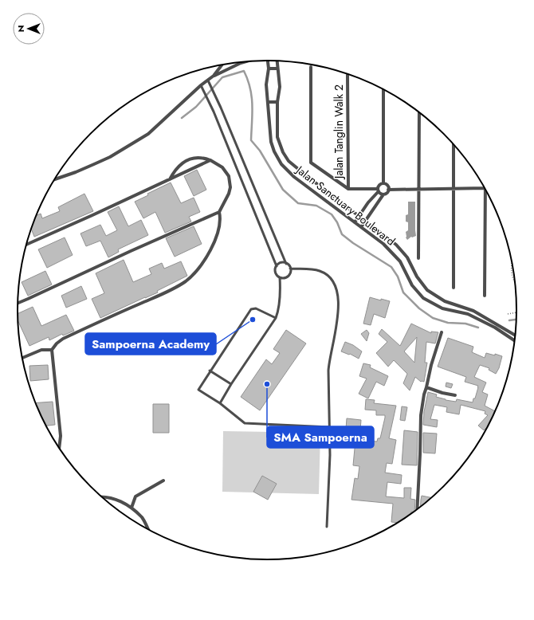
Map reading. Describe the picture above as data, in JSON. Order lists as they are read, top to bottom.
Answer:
{
  "streets": {
    "street": ["Jalan Tanglin Walk 2", "Jalan Sanctuary Boulevard"]
  },
  "places": ["Sampoerna Academy", "SMA Sampoerna"],
  "north": "left"
}
